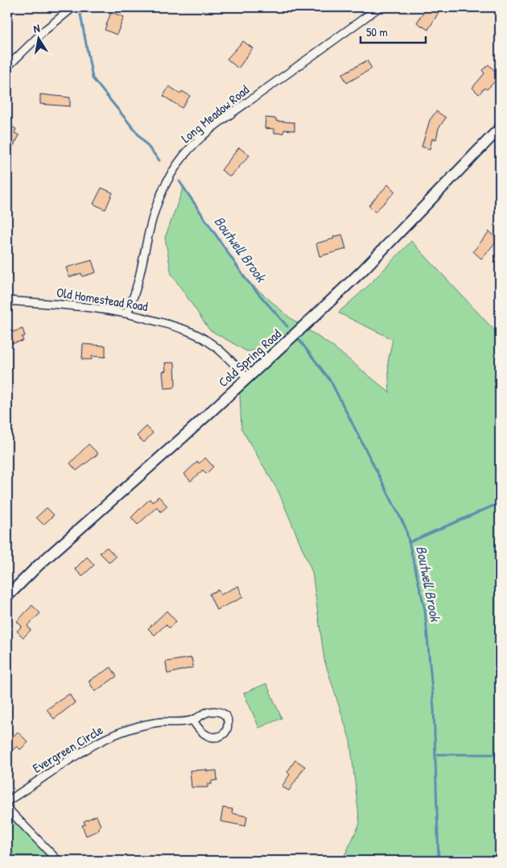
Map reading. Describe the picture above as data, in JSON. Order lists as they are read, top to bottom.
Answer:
{
  "streets": {
    "street": [
      "Long Meadow Road",
      "Old Homestead Road",
      "Cold Spring Road",
      "Evergreen Circle"
    ]
  },
  "crossings": [
    ["Long Meadow Road", "Old Homestead Road"],
    ["Old Homestead Road", "Cold Spring Road"]
  ],
  "water": ["Boutwell Brook"],
  "scale_bar": "50 m",
  "north": "top"
}
